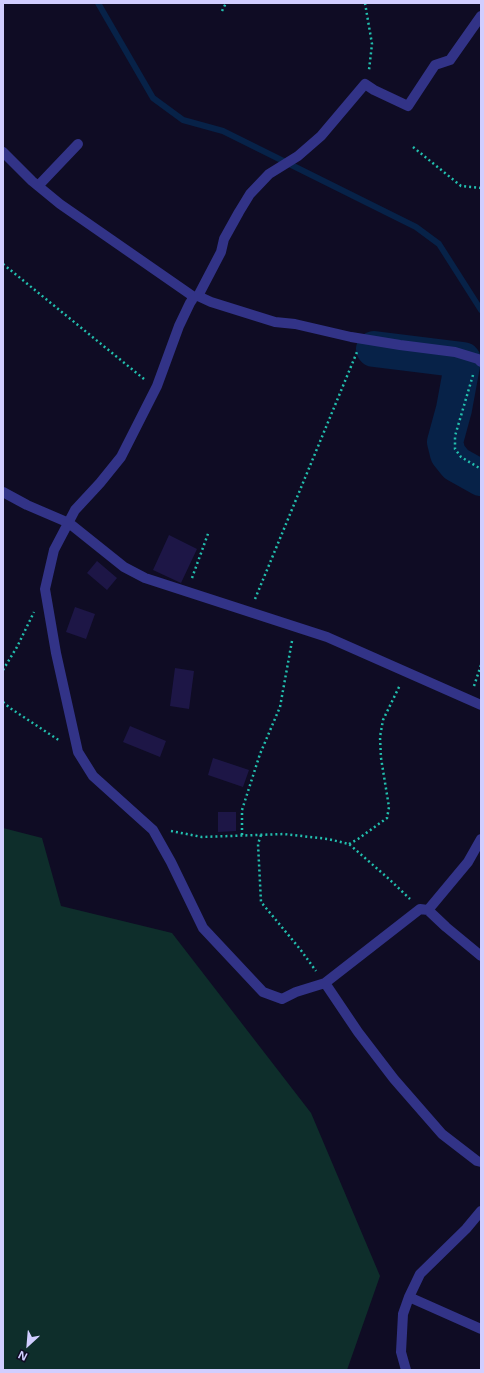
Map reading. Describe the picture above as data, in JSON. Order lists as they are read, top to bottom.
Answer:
{
  "north": "bottom left"
}
